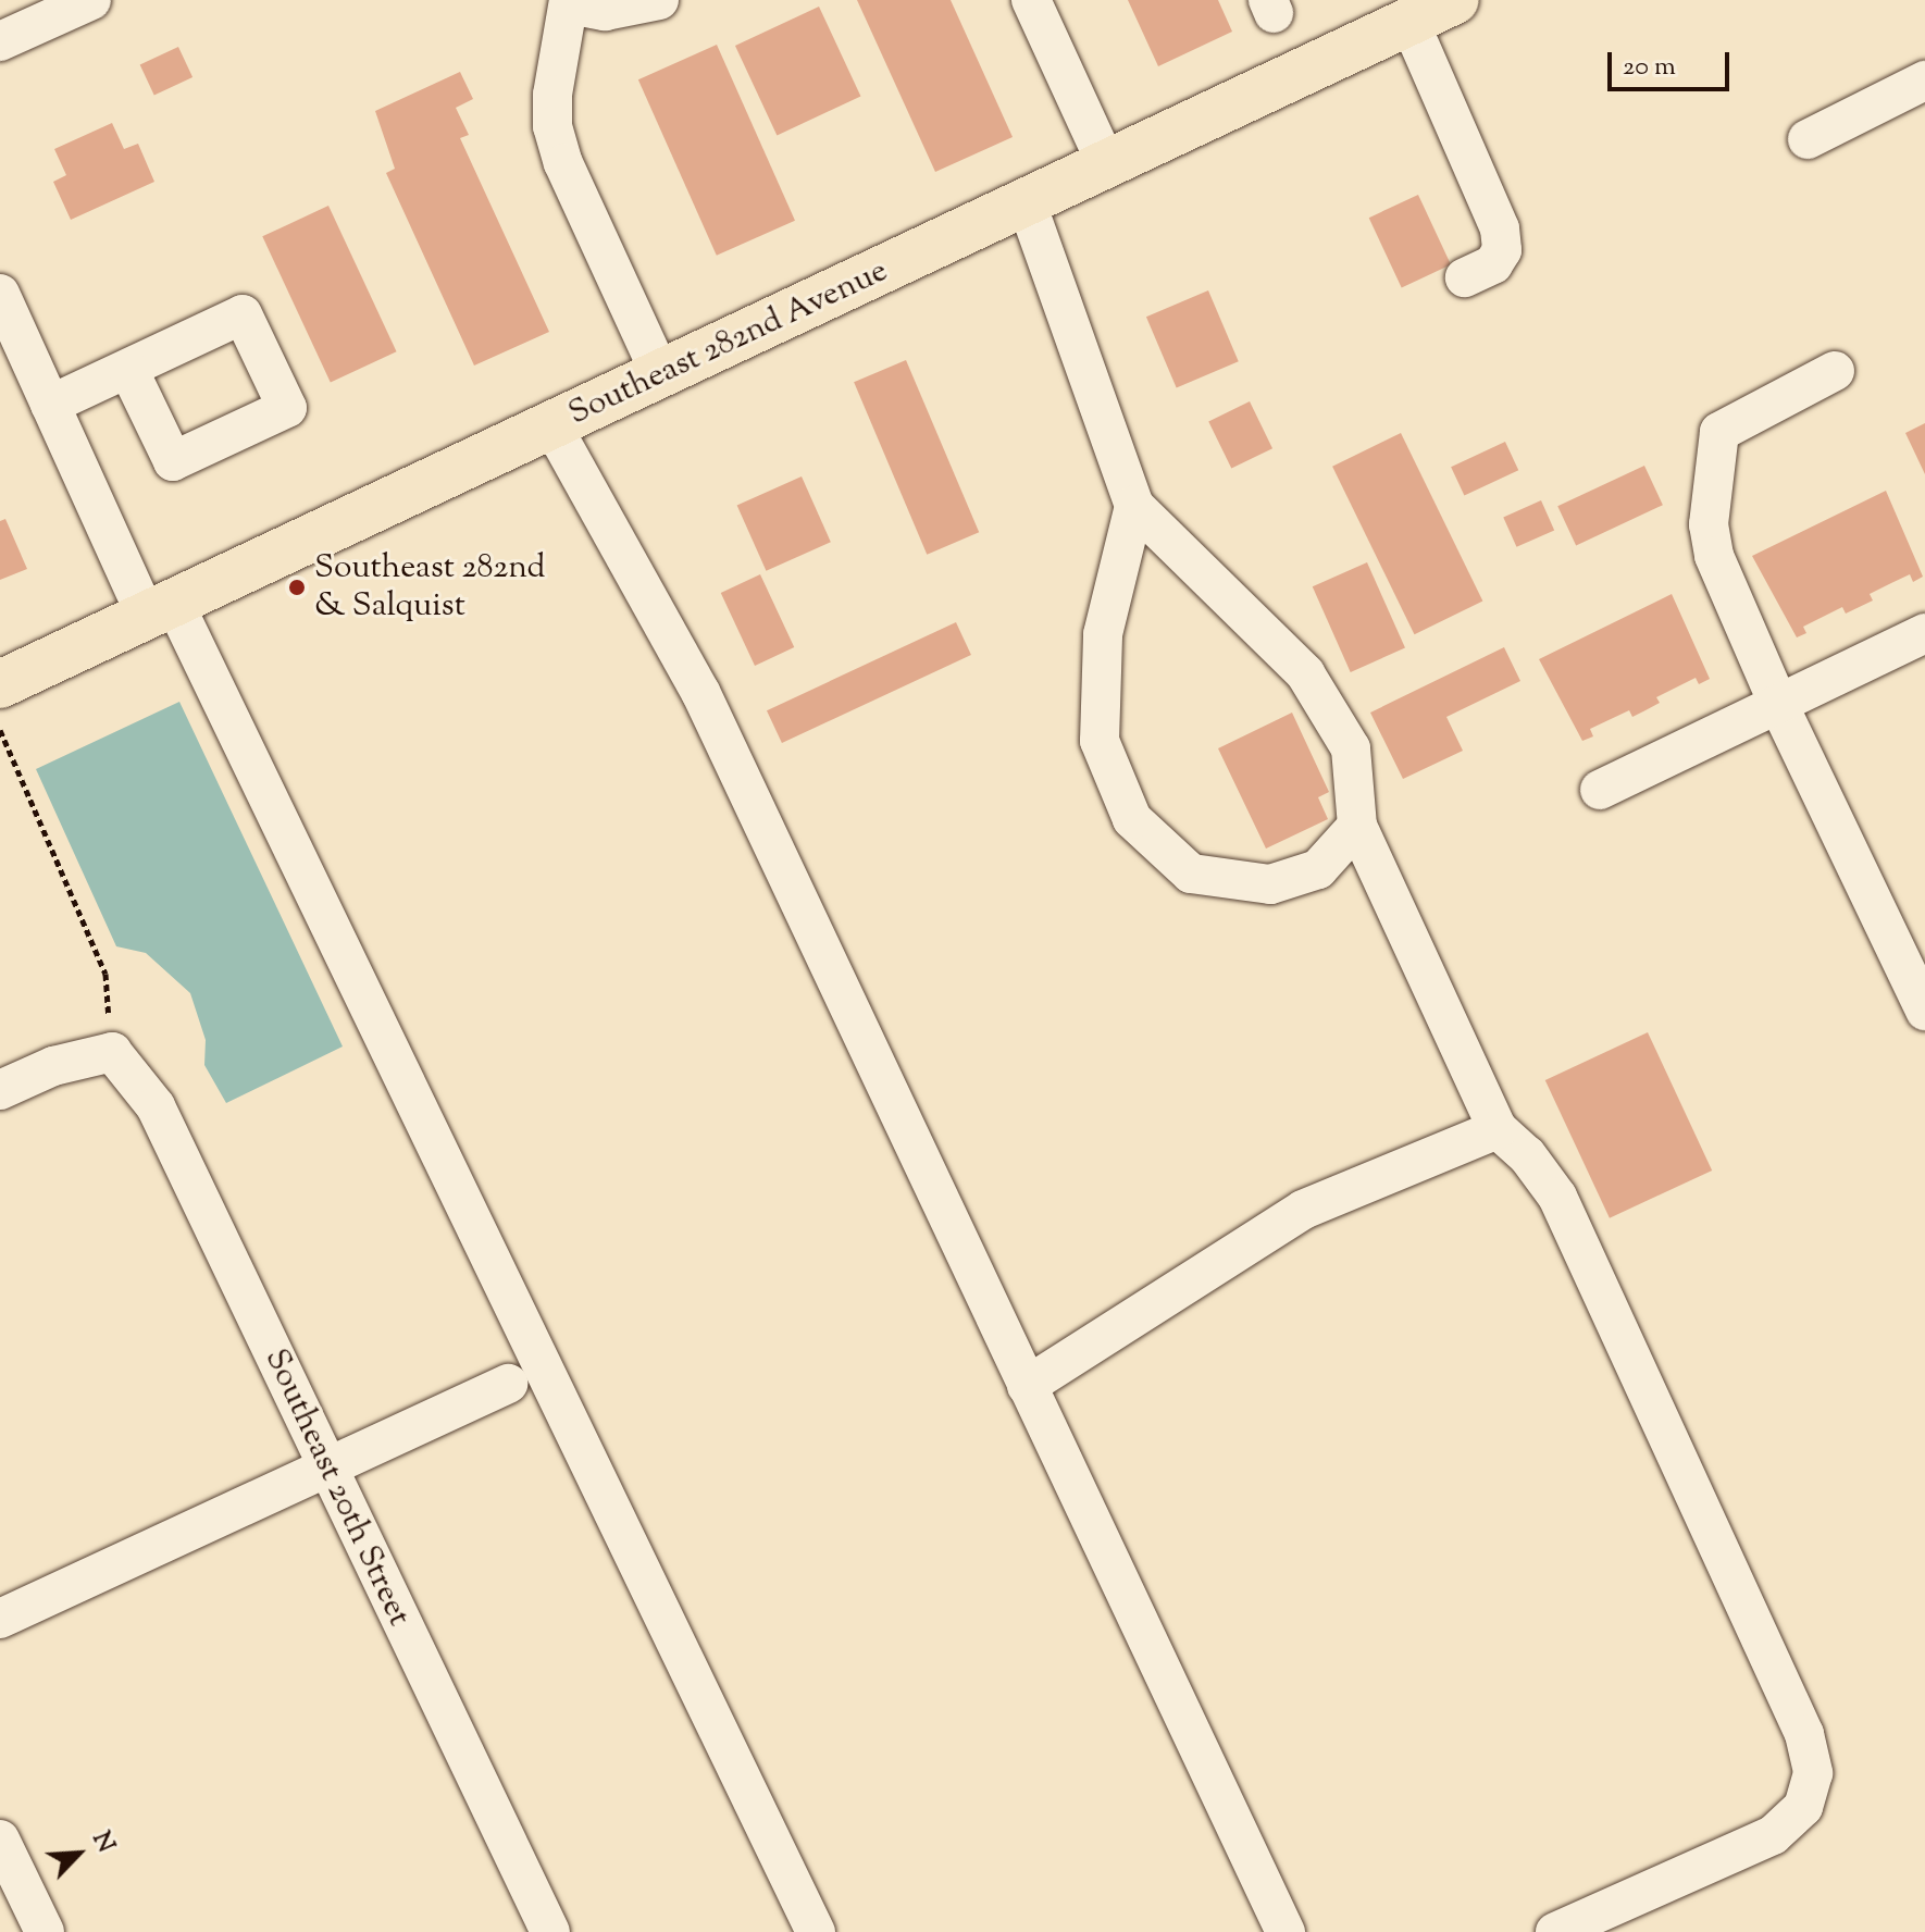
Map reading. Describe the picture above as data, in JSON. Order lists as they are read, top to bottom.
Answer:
{
  "streets": {
    "main road": ["Southeast 282nd Avenue"],
    "street": ["Southeast 20th Street"]
  },
  "places": ["Southeast 282nd & Salquist"],
  "scale_bar": "20 m",
  "north": "top right"
}
